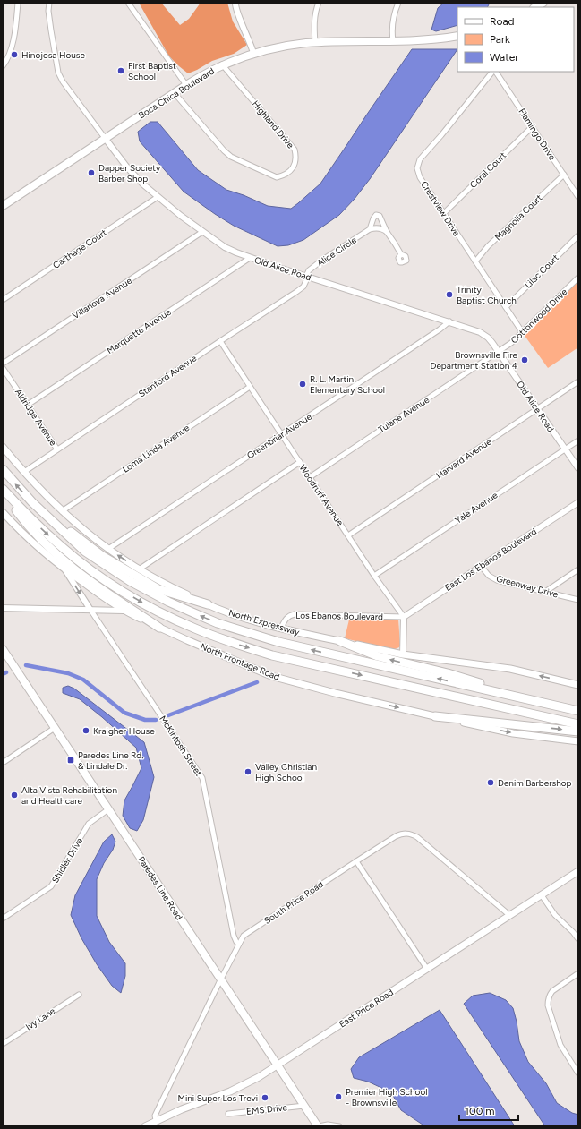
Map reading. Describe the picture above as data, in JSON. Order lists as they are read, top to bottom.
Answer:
{
  "streets": {
    "highway": ["North Expressway"],
    "main road": [
      "Boca Chica Boulevard",
      "North Frontage Road",
      "Paredes Line Road",
      "East Price Road"
    ],
    "street": [
      "Highland Drive",
      "Flamingo Drive",
      "Coral Court",
      "Crestview Drive",
      "Magnolia Court",
      "Carthage Court",
      "Alice Circle",
      "Old Alice Road",
      "Lilac Court",
      "Villanova Avenue",
      "Cottonwood Drive",
      "Marquette Avenue",
      "Stanford Avenue",
      "Tulane Avenue",
      "Aldridge Avenue",
      "Greenbriar Avenue",
      "Loma Linda Avenue",
      "Harvard Avenue",
      "Woodruff Avenue",
      "Yale Avenue",
      "East Los Ebanos Boulevard",
      "Greenway Drive",
      "Los Ebanos Boulevard",
      "McKintosh Street",
      "Shidler Drive",
      "South Price Road",
      "Ivy Lane",
      "EMS Drive"
    ]
  },
  "crossings": [
    ["Boca Chica Boulevard", "Highland Drive"],
    ["Boca Chica Boulevard", "Old Alice Road"],
    ["Flamingo Drive", "Coral Court"],
    ["Flamingo Drive", "Magnolia Court"],
    ["Coral Court", "Crestview Drive"],
    ["Crestview Drive", "Magnolia Court"],
    ["Crestview Drive", "Lilac Court"],
    ["Crestview Drive", "Cottonwood Drive"],
    ["Carthage Court", "Old Alice Road"],
    ["Alice Circle", "Old Alice Road"],
    ["Alice Circle", "Stanford Avenue"],
    ["Old Alice Road", "Villanova Avenue"],
    ["Old Alice Road", "Cottonwood Drive"],
    ["Old Alice Road", "Marquette Avenue"],
    ["Old Alice Road", "Stanford Avenue"],
    ["Old Alice Road", "Tulane Avenue"],
    ["Old Alice Road", "Greenbriar Avenue"],
    ["Old Alice Road", "Harvard Avenue"],
    ["Old Alice Road", "Yale Avenue"],
    ["Cottonwood Drive", "Tulane Avenue"],
    ["Marquette Avenue", "Aldridge Avenue"],
    ["Stanford Avenue", "Aldridge Avenue"],
    ["Stanford Avenue", "Woodruff Avenue"],
    ["Stanford Avenue", "North Expressway"],
    ["Tulane Avenue", "Woodruff Avenue"],
    ["Greenbriar Avenue", "Woodruff Avenue"],
    ["Greenbriar Avenue", "North Expressway"],
    ["Loma Linda Avenue", "Woodruff Avenue"],
    ["Loma Linda Avenue", "North Expressway"],
    ["Harvard Avenue", "Woodruff Avenue"],
    ["Woodruff Avenue", "Yale Avenue"],
    ["Woodruff Avenue", "East Los Ebanos Boulevard"],
    ["Woodruff Avenue", "Los Ebanos Boulevard"],
    ["East Los Ebanos Boulevard", "Greenway Drive"],
    ["East Los Ebanos Boulevard", "Los Ebanos Boulevard"],
    ["Los Ebanos Boulevard", "North Expressway"],
    ["North Frontage Road", "McKintosh Street"],
    ["McKintosh Street", "South Price Road"],
    ["Shidler Drive", "Paredes Line Road"],
    ["Paredes Line Road", "South Price Road"],
    ["Paredes Line Road", "East Price Road"],
    ["Paredes Line Road", "EMS Drive"],
    ["South Price Road", "East Price Road"]
  ],
  "one_way": ["North Frontage Road"],
  "places": {
    "other": [
      "Hinojosa House",
      "First Baptist School",
      "Dapper Society Barber Shop",
      "Trinity Baptist Church",
      "Brownsville Fire Department Station 4",
      "R. L. Martin Elementary School",
      "Kraigher House",
      "Valley Christian High School",
      "Denim Barbershop",
      "Alta Vista Rehabilitation and Healthcare",
      "Premier High School - Brownsville",
      "Mini Super Los Trevi"
    ],
    "transit": ["Paredes Line Rd. & Lindale Dr."]
  },
  "legend": ["Road", "Park", "Water"],
  "scale_bar": "100 m"
}
